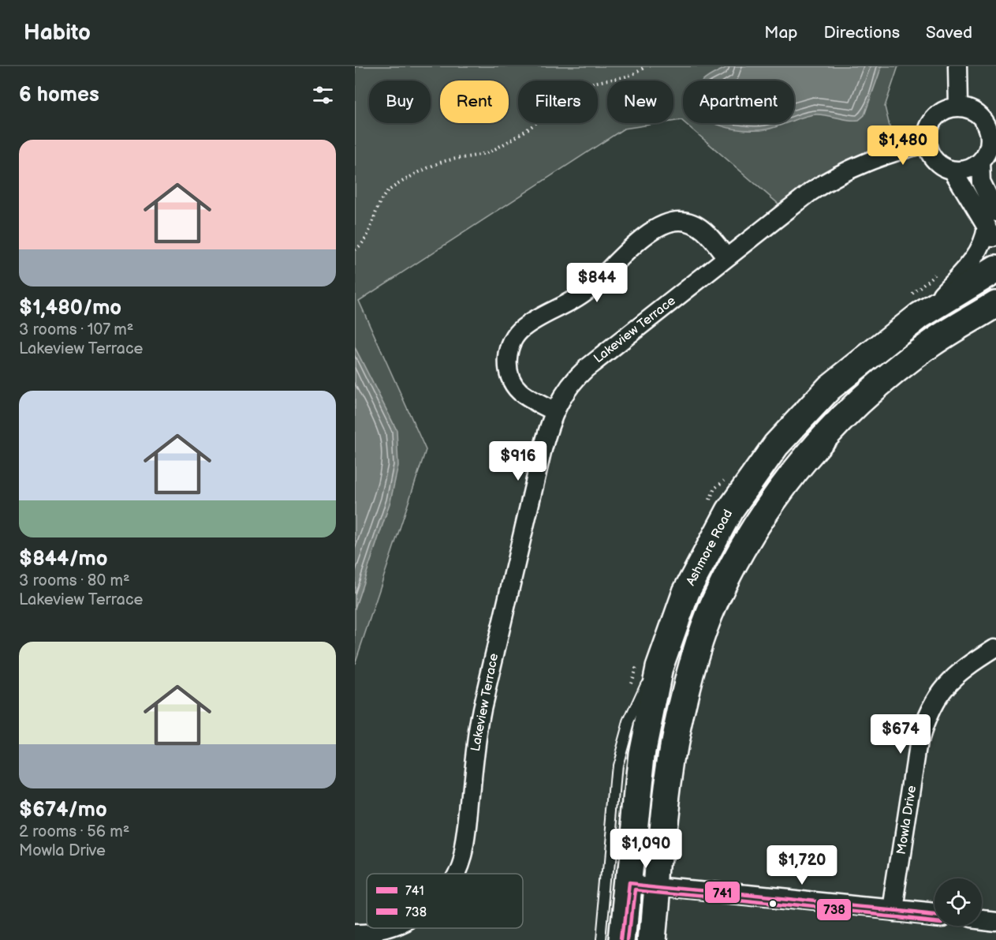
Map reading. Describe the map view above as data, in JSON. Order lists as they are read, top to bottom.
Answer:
{
  "streets": {
    "main road": ["Ashmore Road"],
    "street": ["Lakeview Terrace", "Mowla Drive"]
  },
  "lines": ["transit line 741", "transit line 738"],
  "legend": ["741", "738"],
  "page": {
    "header": "Habito",
    "nav": ["Map", "Directions", "Saved"],
    "heading": "6 homes",
    "chip": [
      "Buy",
      "Rent",
      "Filters",
      "New",
      "Apartment"
    ],
    "list": [
      {
        "name": "$1,480/mo",
        "note": "3 rooms · 107 m² · Lakeview Terrace"
      },
      {
        "name": "$844/mo",
        "note": "3 rooms · 80 m² · Lakeview Terrace"
      },
      {
        "name": "$674/mo",
        "note": "2 rooms · 56 m² · Mowla Drive"
      }
    ],
    "price": [
      "$1,480",
      "$844",
      "$916",
      "$674",
      "$1,090",
      "$1,720"
    ]
  }
}
